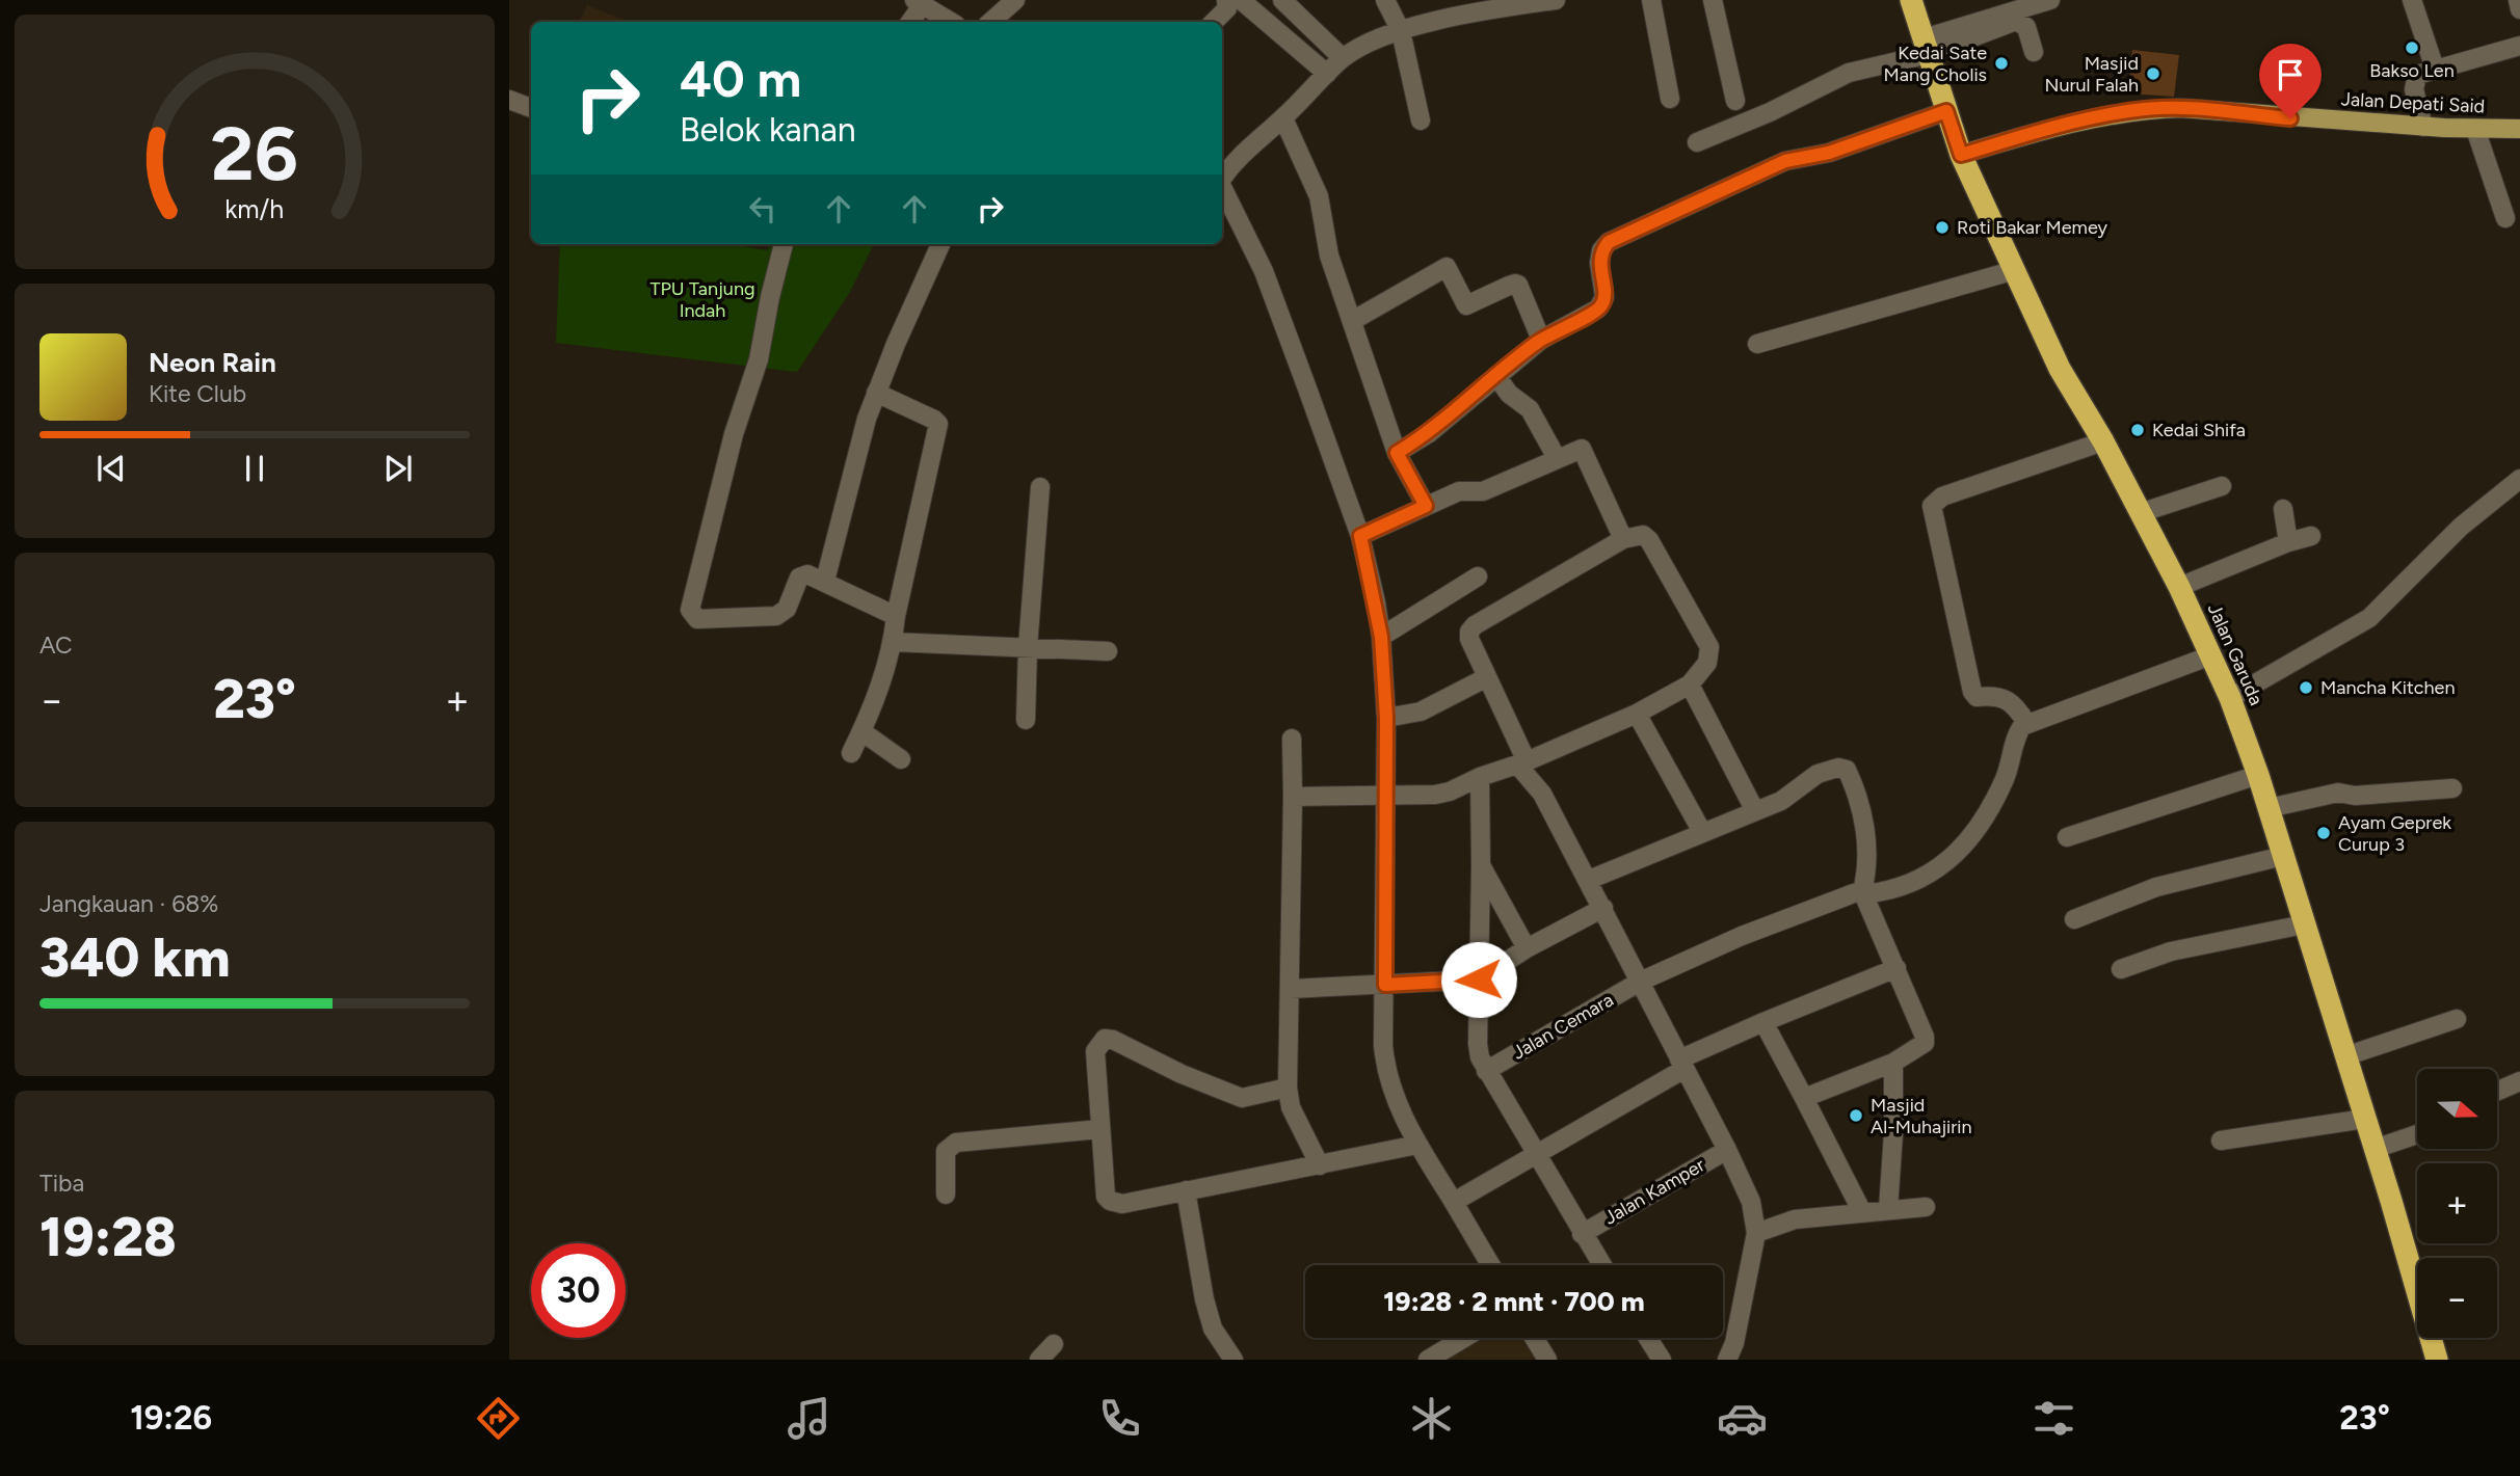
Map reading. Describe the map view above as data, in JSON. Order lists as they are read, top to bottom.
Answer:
{
  "streets": {
    "highway": ["Jalan Garuda"],
    "main road": ["Jalan Depati Said"],
    "street": ["Jalan Cemara", "Jalan Kamper"]
  },
  "crossings": [
    ["Jalan Depati Said", "Jalan Garuda"]
  ],
  "parks": ["TPU Tanjung Indah"],
  "places": [
    "Bakso Len",
    "Kedai Sate Mang Cholis",
    "Masjid Nurul Falah",
    "Roti Bakar Memey",
    "Kedai Shifa",
    "Mancha Kitchen",
    "Ayam Geprek Curup 3",
    "Masjid Al-Muhajirin"
  ],
  "north": "right",
  "page": {
    "turn": ["40 m", "Belok kanan"],
    "song": ["Neon Rain", "Kite Club"],
    "tile": [
      "AC",
      ["Jangkauan · 68%", "340 km"],
      ["Tiba", "19:28"]
    ],
    "heat": ["−", "23°", "+"],
    "map_buttons": ["+", "−"],
    "limit": "30",
    "trip": "19:28 · 2 mnt · 700 m",
    "tabs": ["19:26", "23°"],
    "gauge": ["26", "km/h"]
  }
}
